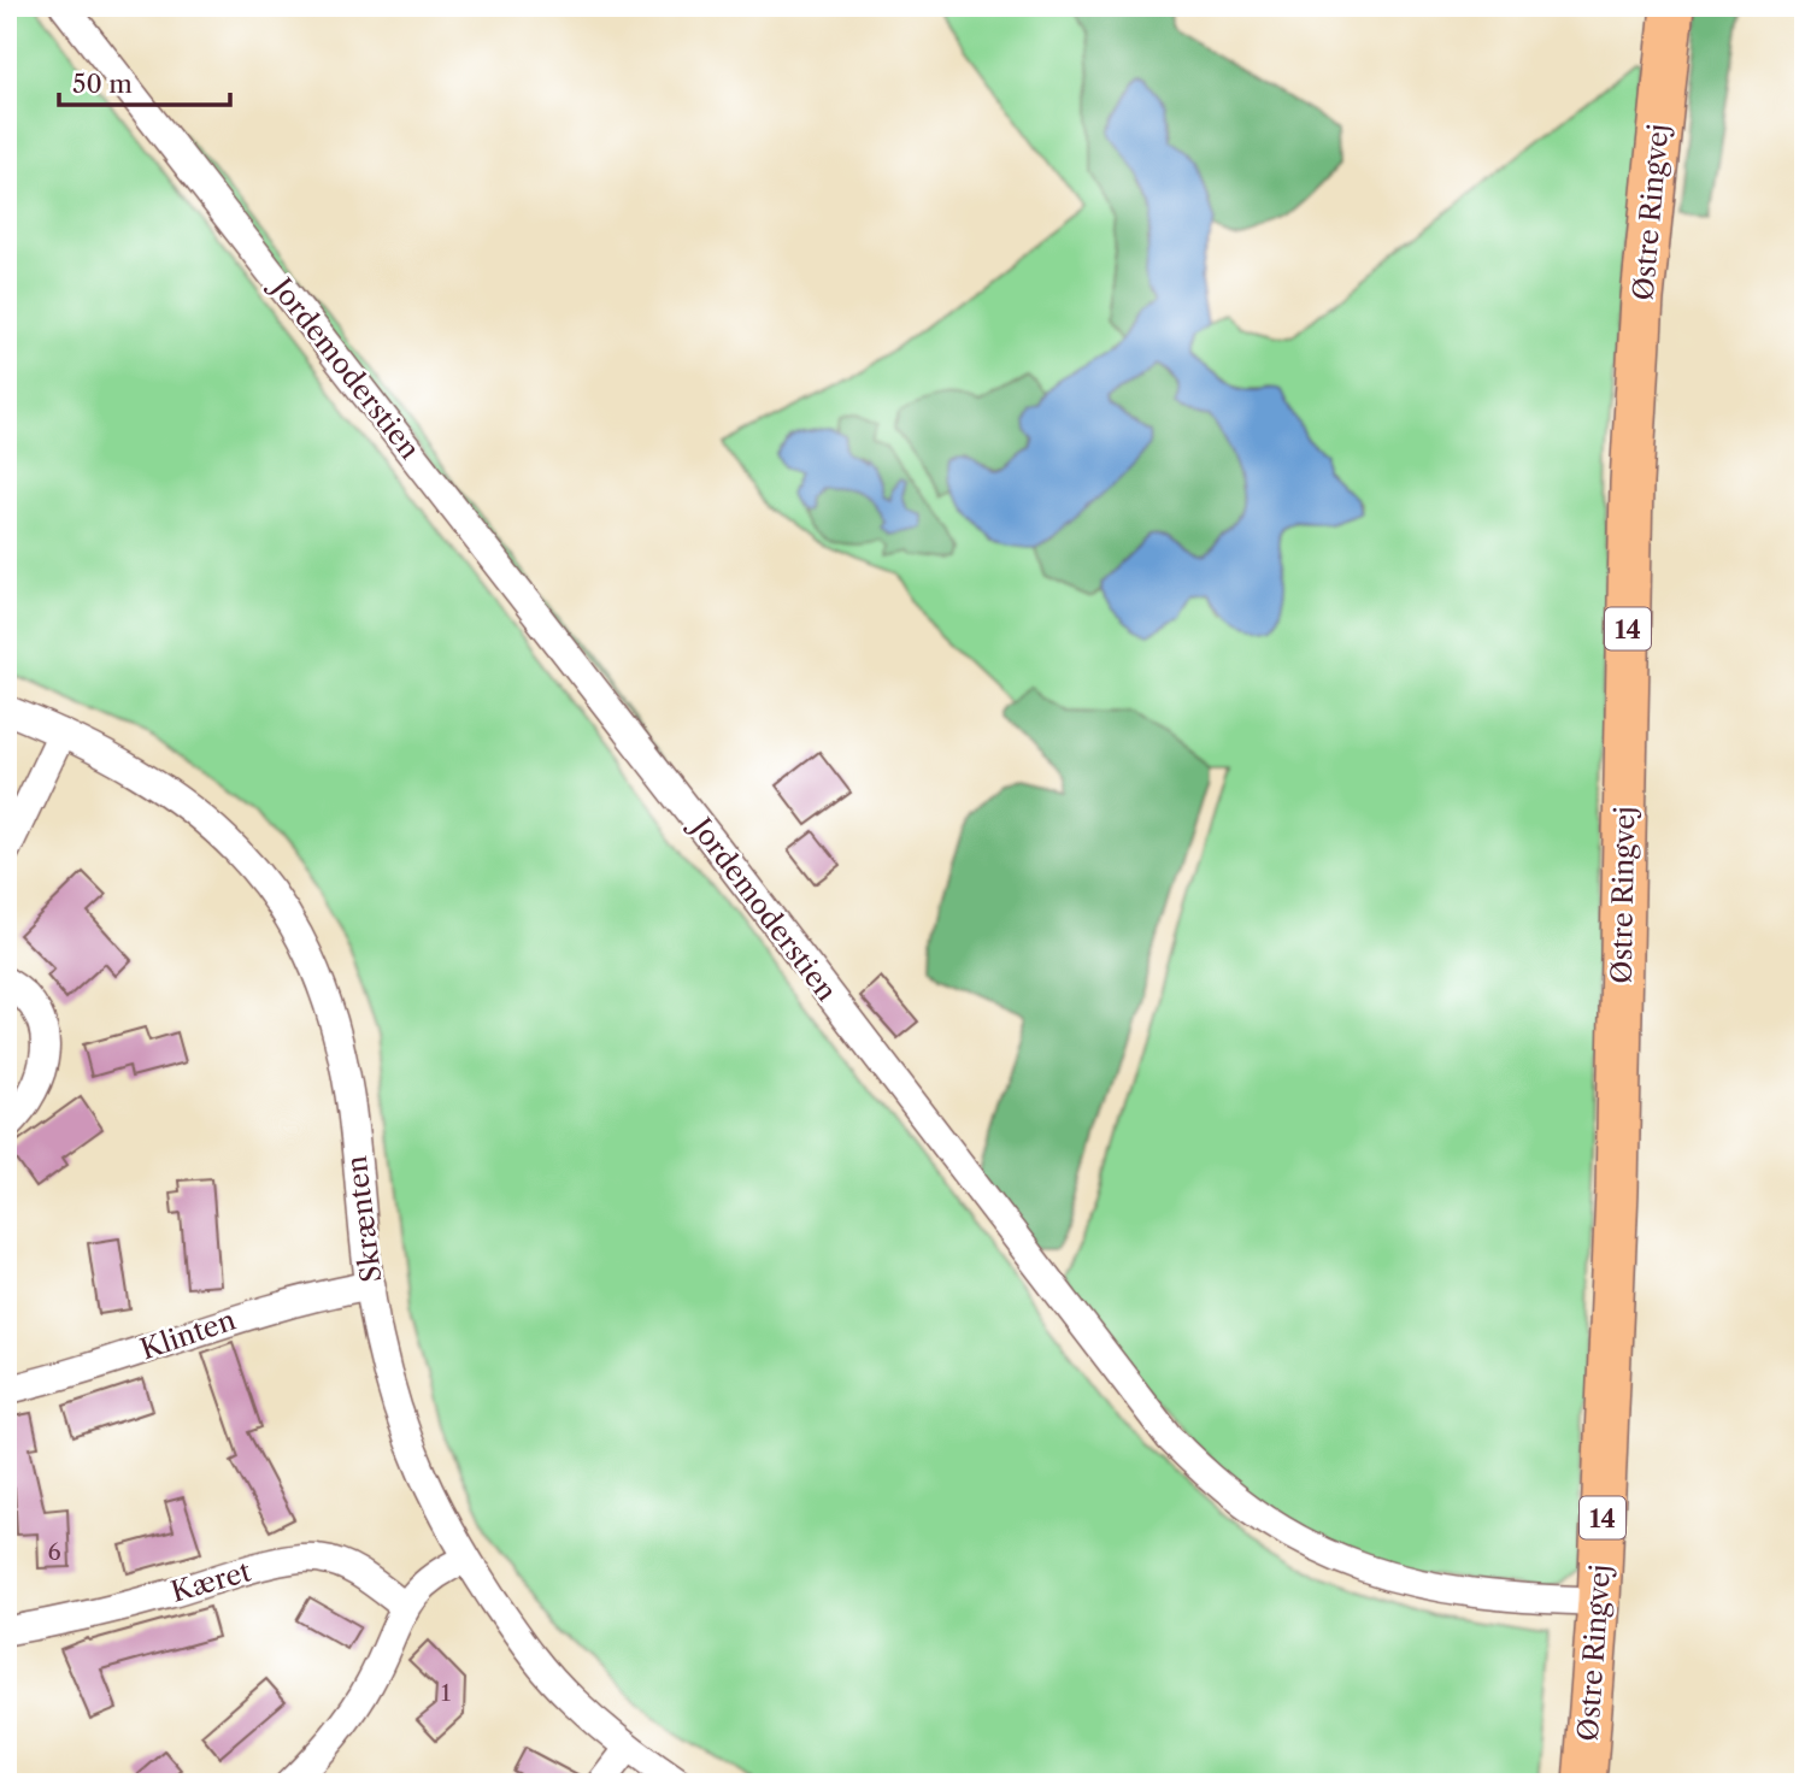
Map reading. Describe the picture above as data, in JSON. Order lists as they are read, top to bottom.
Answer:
{
  "streets": {
    "main road": ["Østre Ringvej", "14"],
    "street": [
      "Jordemoderstien",
      "Skrænten",
      "Klinten",
      "Kæret"
    ]
  },
  "crossings": [
    ["Østre Ringvej", "Jordemoderstien"],
    ["Skrænten", "Klinten"]
  ],
  "house_numbers": ["6", "1"],
  "scale_bar": "50 m"
}
